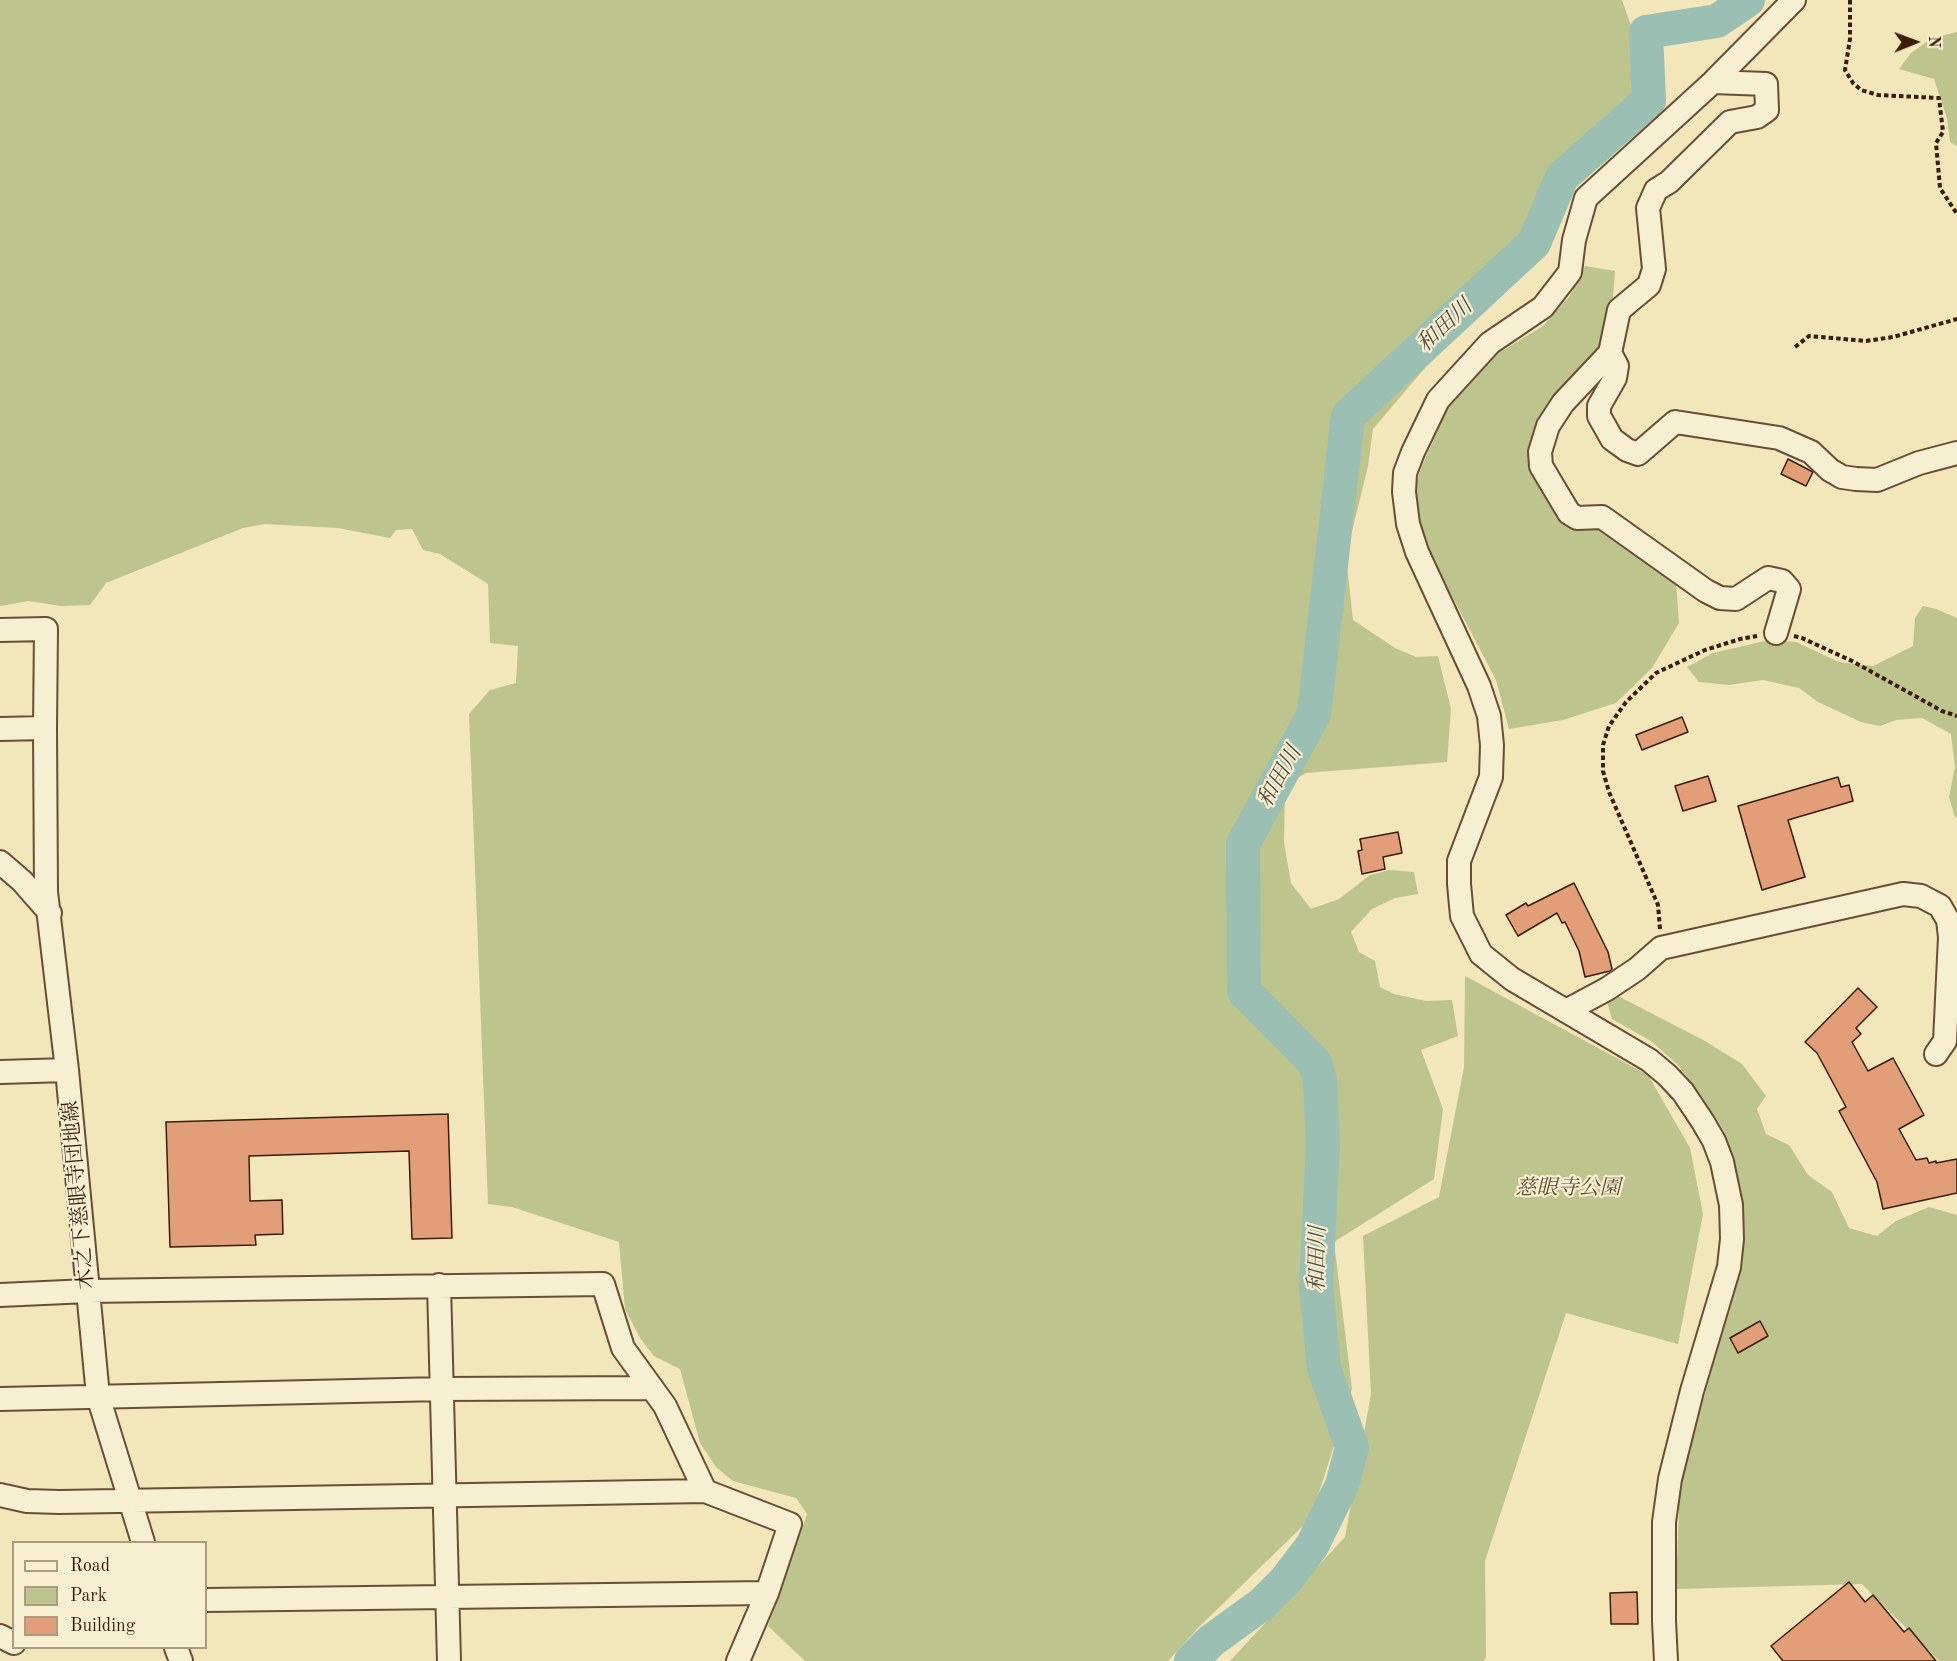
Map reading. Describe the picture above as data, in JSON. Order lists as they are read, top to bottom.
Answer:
{
  "streets": {
    "street": ["木之下慈眼寺団地線"]
  },
  "water": ["和田川"],
  "parks": ["慈眼寺公園"],
  "legend": ["Road", "Park", "Building"],
  "north": "right"
}
